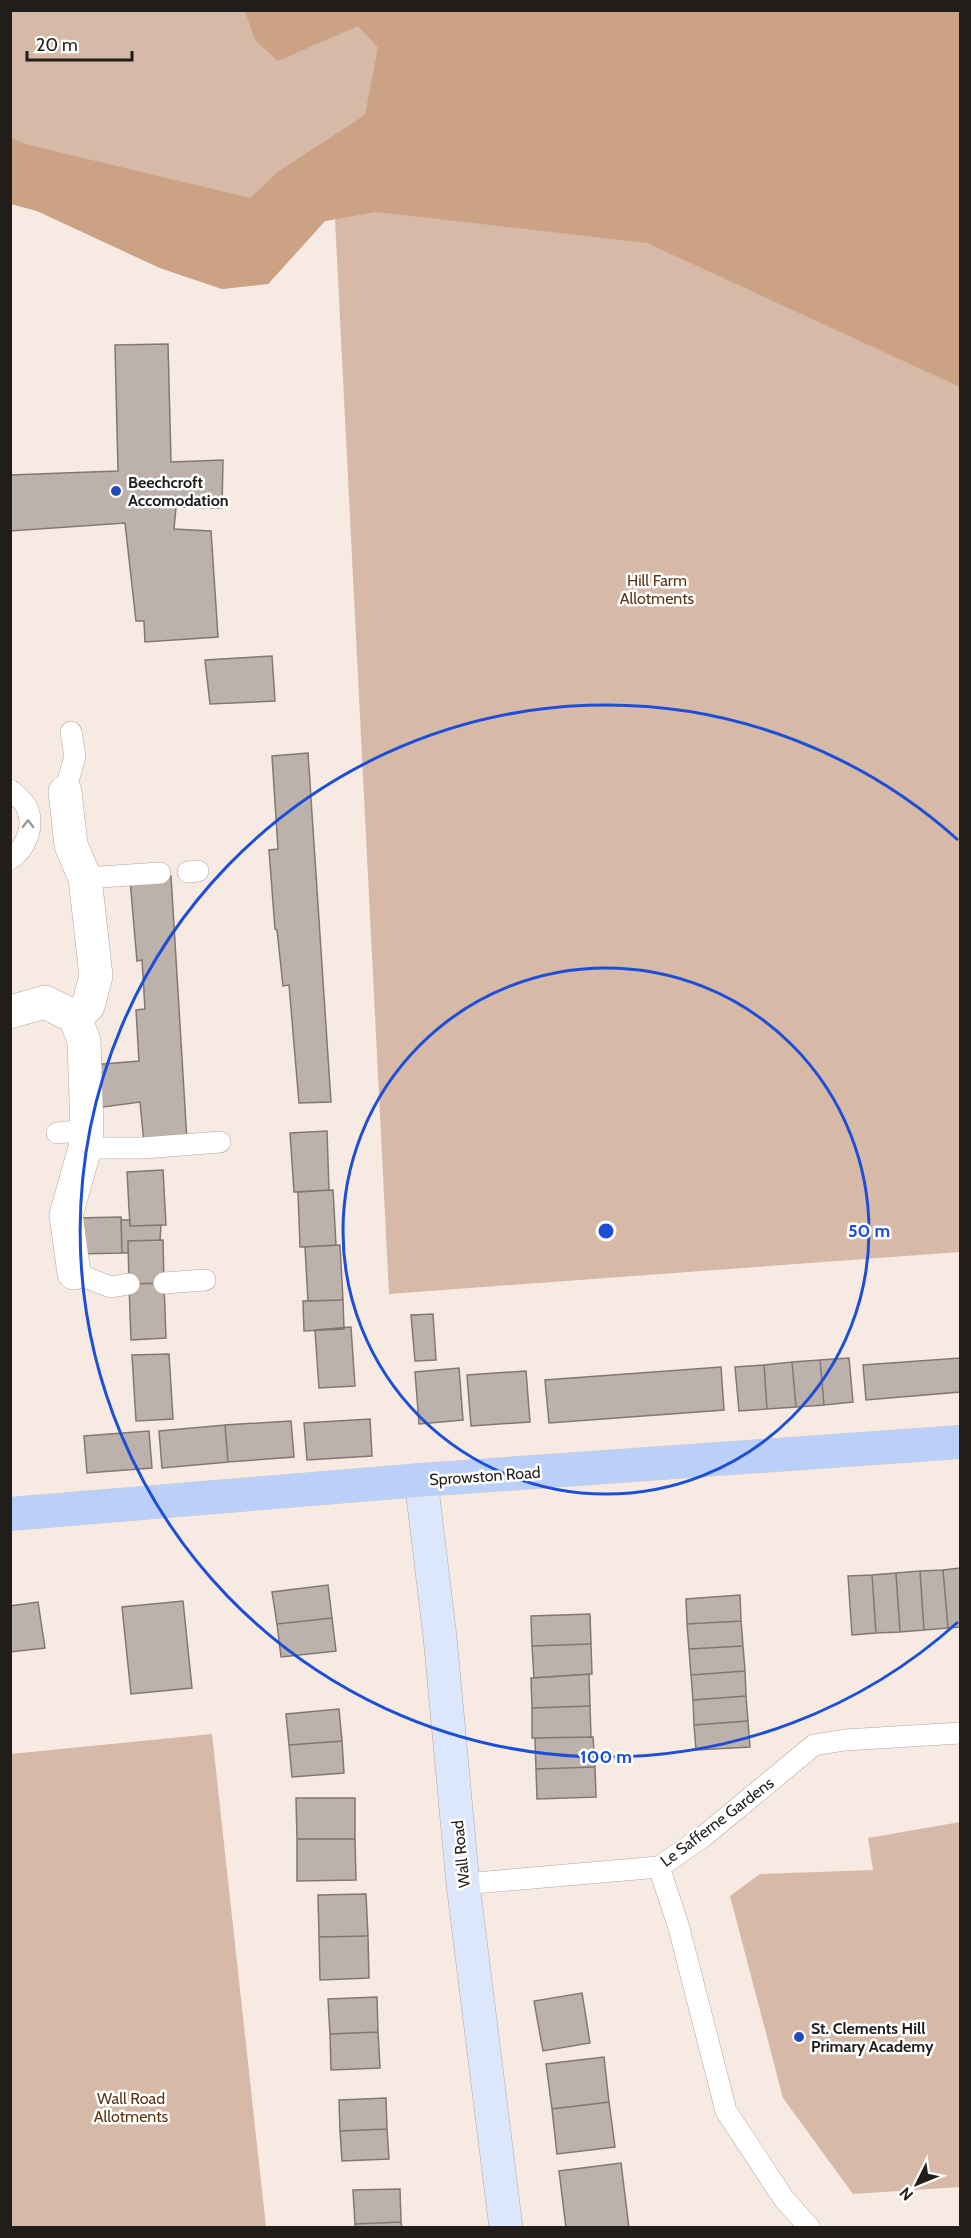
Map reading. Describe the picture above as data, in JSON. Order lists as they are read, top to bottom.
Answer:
{
  "streets": {
    "main road": ["Sprowston Road"],
    "street": ["Wall Road"],
    "lane": ["Le Safferne Gardens"]
  },
  "crossings": [
    ["Sprowston Road", "Wall Road"],
    ["Le Safferne Gardens", "Wall Road"]
  ],
  "parks": ["Hill Farm Allotments", "Wall Road Allotments"],
  "places": ["Beechcroft Accomodation", "St. Clements Hill Primary Academy"],
  "scale_bar": "20 m",
  "north": "bottom left",
  "rings": ["50 m", "100 m"]
}
